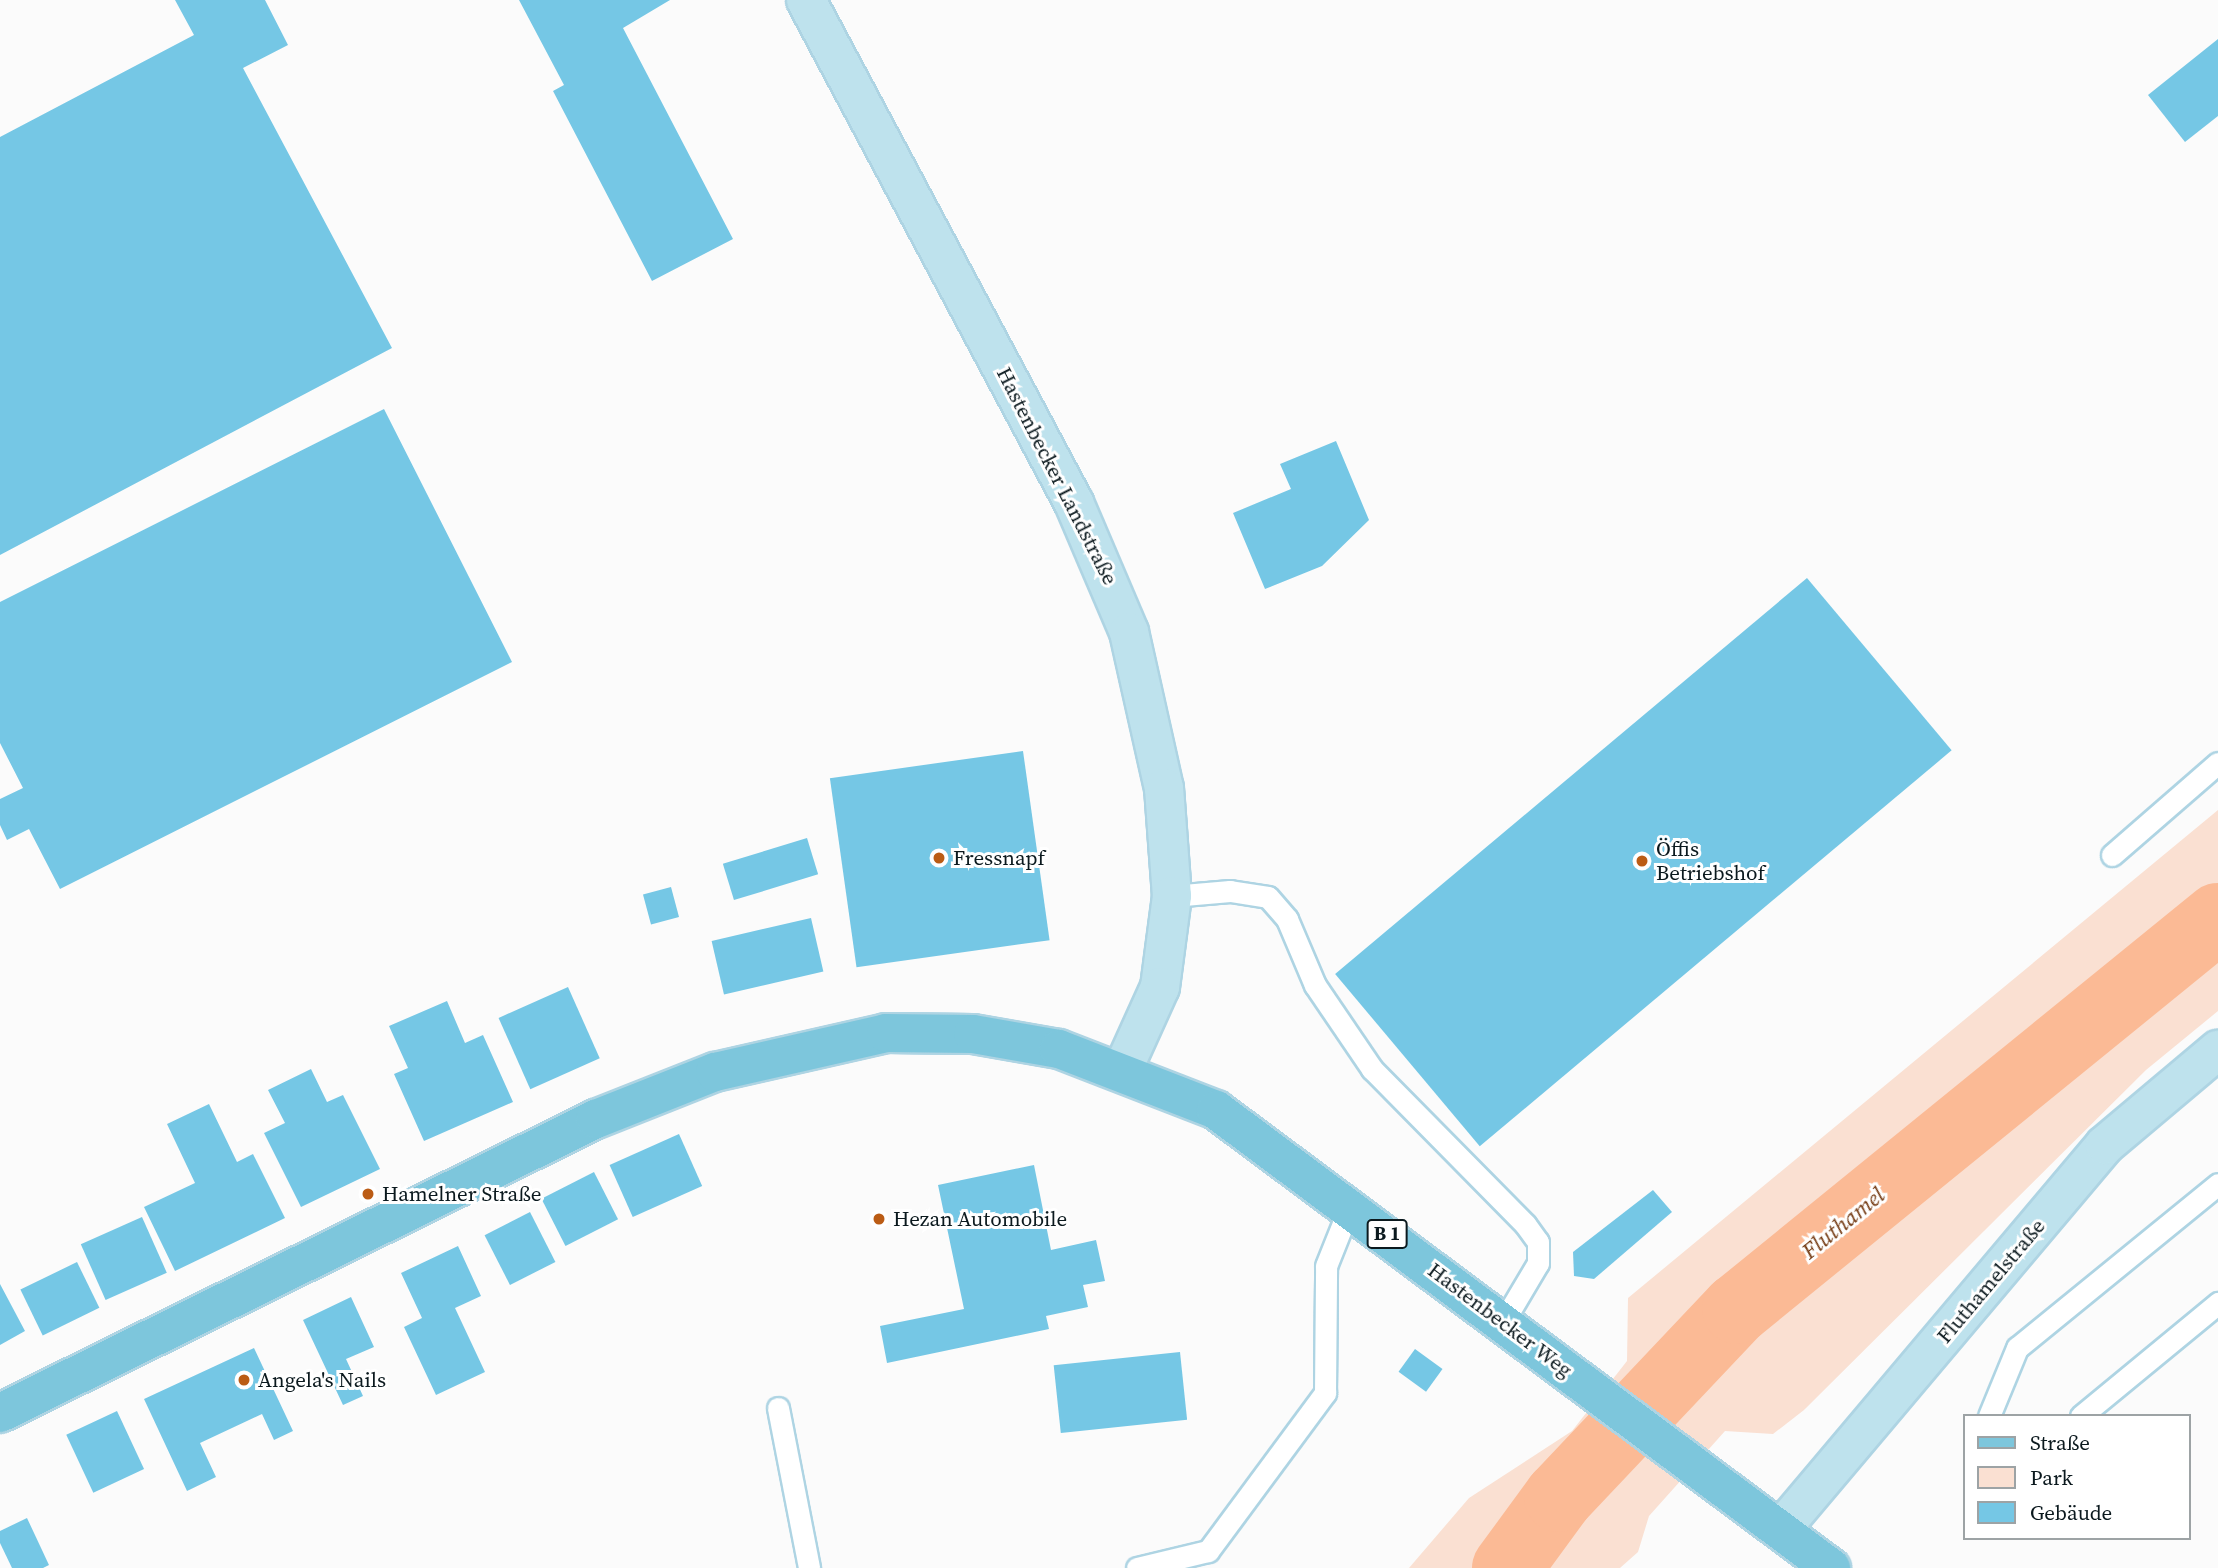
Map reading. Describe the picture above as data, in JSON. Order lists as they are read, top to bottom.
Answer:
{
  "streets": {
    "main road": [
      "Hastenbecker Landstraße",
      "B 1",
      "Fluthamelstraße",
      "Hastenbecker Weg"
    ]
  },
  "crossings": [
    ["Hastenbecker Landstraße", "B 1"],
    ["Hastenbecker Landstraße", "Hastenbecker Weg"],
    ["B 1", "Hastenbecker Weg"],
    ["Fluthamelstraße", "Hastenbecker Weg"]
  ],
  "water": ["Fluthamel"],
  "places": [
    "Fressnapf",
    "Öffis Betriebshof",
    "Hamelner Straße",
    "Hezan Automobile",
    "Angela's Nails"
  ],
  "legend": ["Straße", "Park", "Gebäude"]
}
